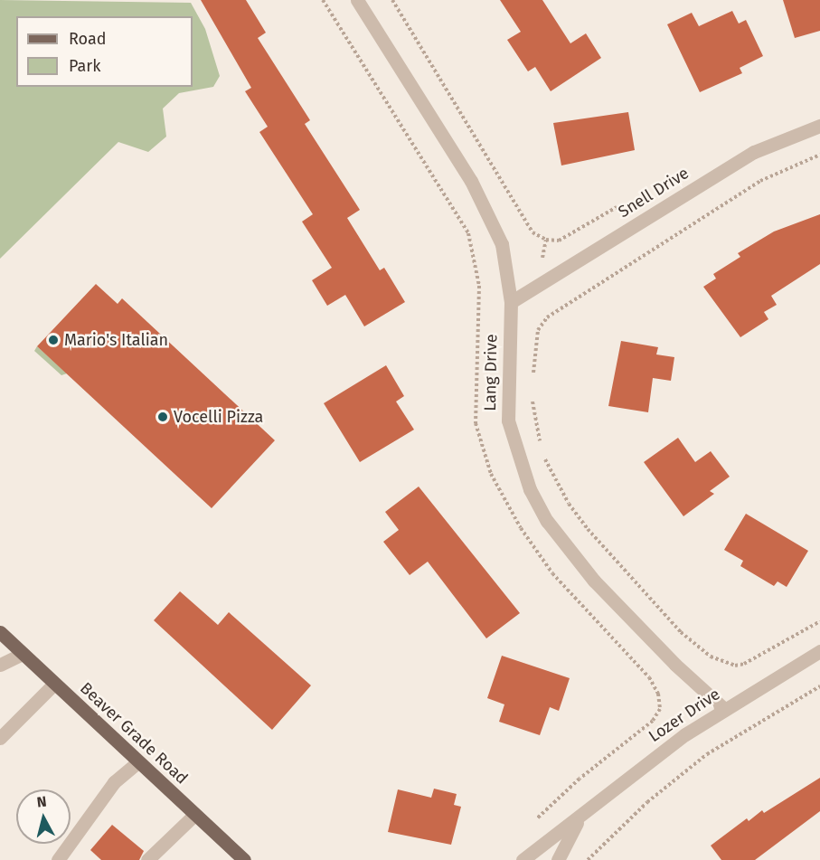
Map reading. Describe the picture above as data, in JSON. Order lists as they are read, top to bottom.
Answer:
{
  "streets": {
    "main road": ["Beaver Grade Road"],
    "street": ["Snell Drive", "Lang Drive", "Lozer Drive"]
  },
  "crossings": [
    ["Snell Drive", "Lang Drive"],
    ["Lang Drive", "Lozer Drive"]
  ],
  "places": ["Mario's Italian", "Vocelli Pizza"],
  "legend": ["Road", "Park"],
  "north": "top"
}
